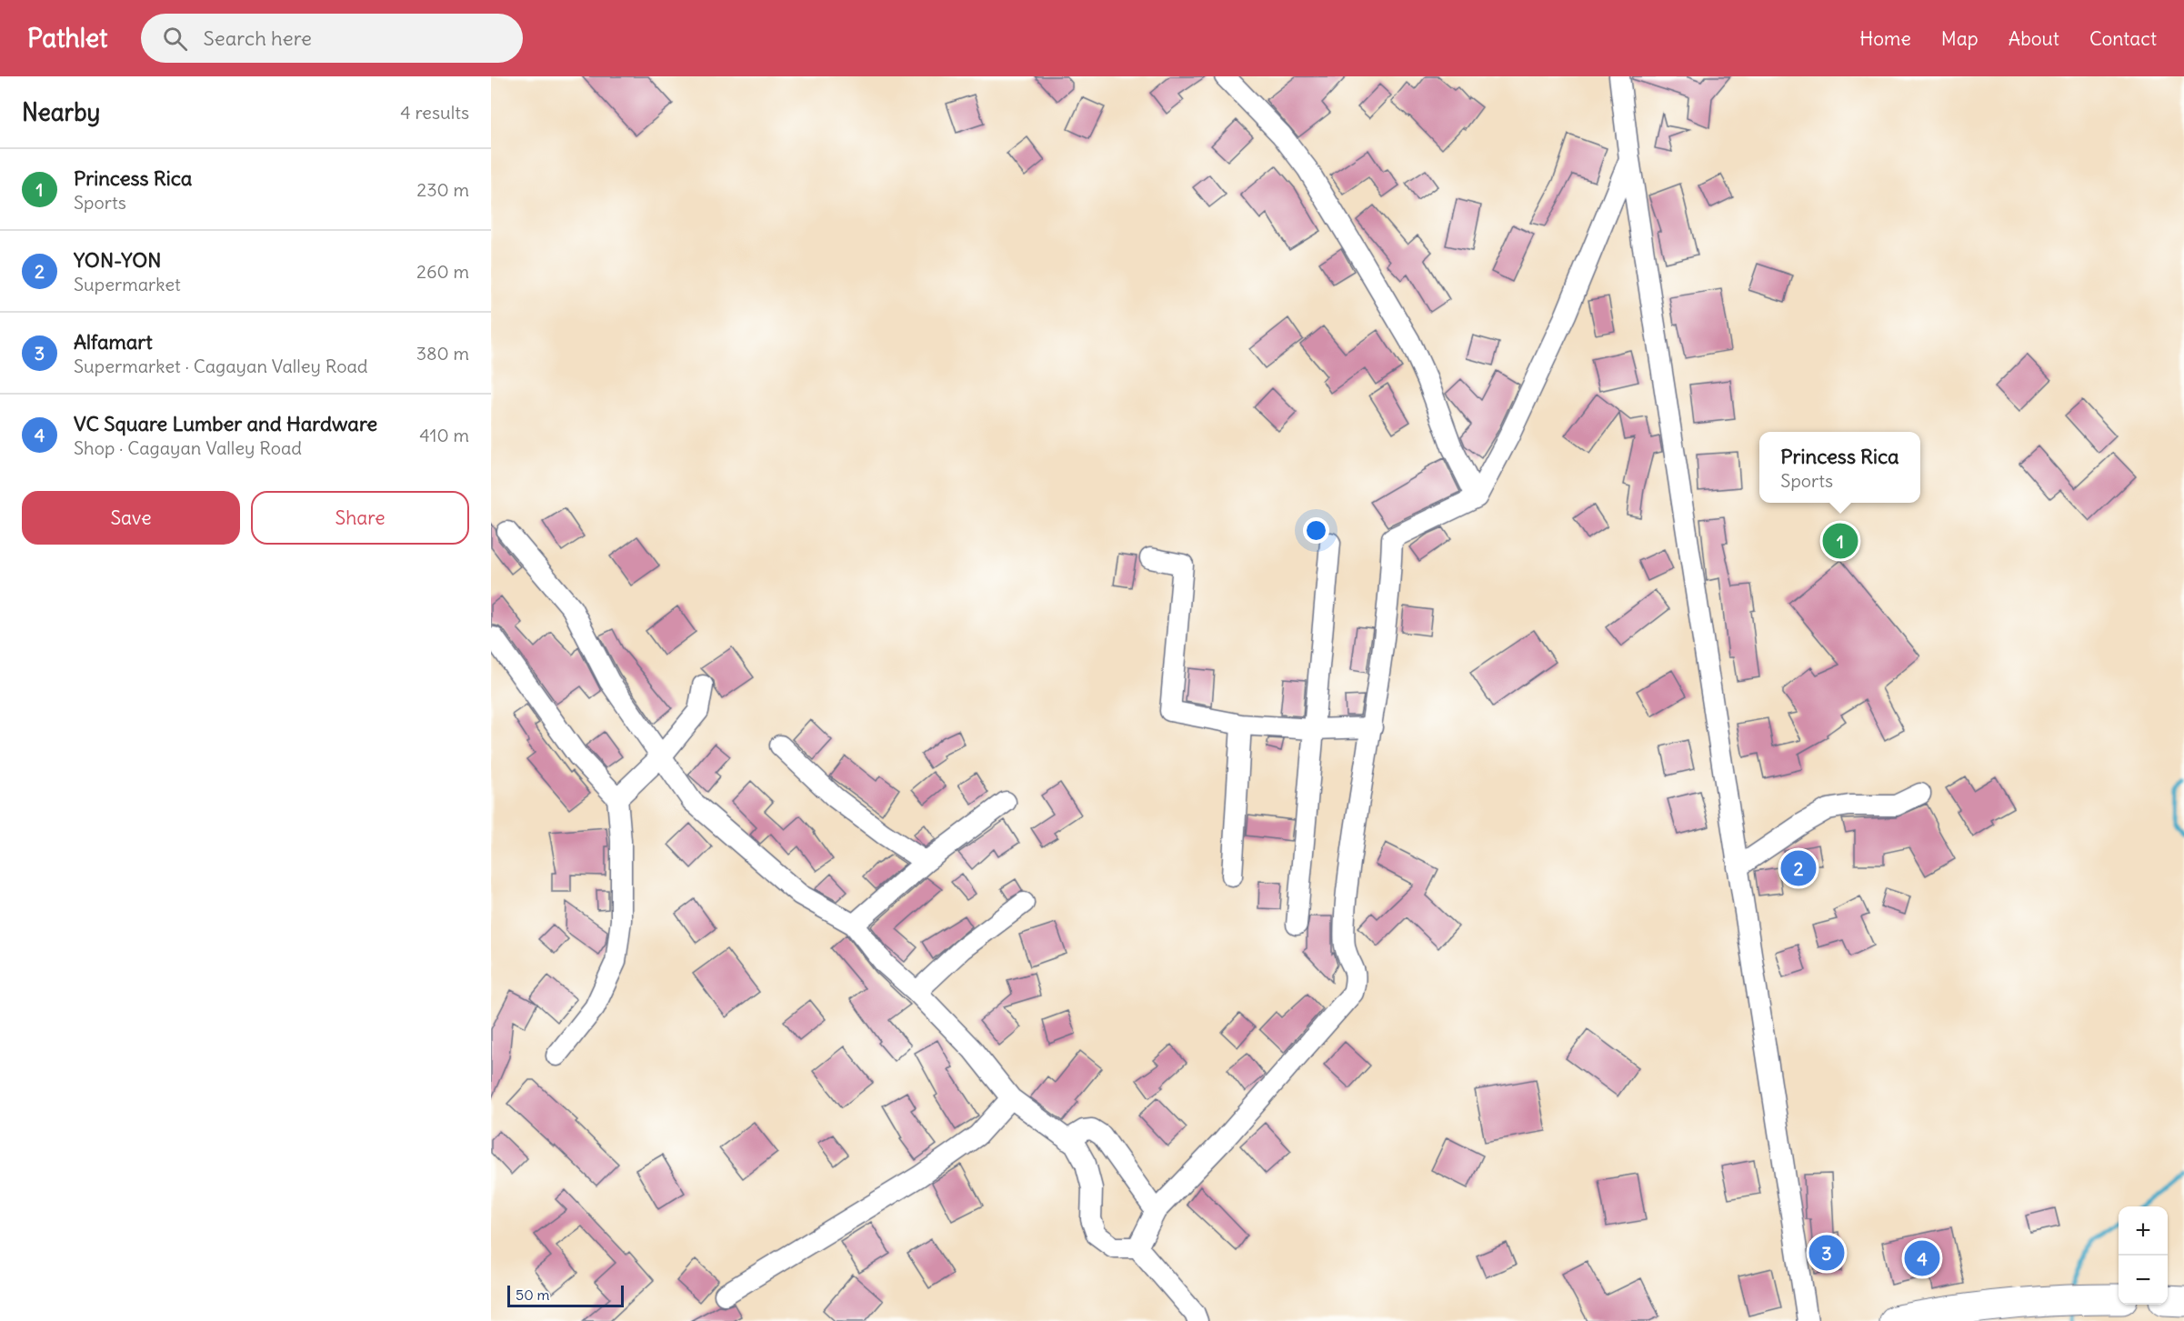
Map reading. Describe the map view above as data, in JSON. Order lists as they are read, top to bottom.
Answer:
{
  "scale_bar": "50 m",
  "page": {
    "header": "Pathlet",
    "search": "Search here",
    "nav": [
      "Home",
      "Map",
      "About",
      "Contact"
    ],
    "heading": ["Nearby", "4 results"],
    "list": [
      {
        "mark": "1",
        "name": "Princess Rica",
        "note": "Sports",
        "value": "230 m"
      },
      {
        "mark": "2",
        "name": "YON-YON",
        "note": "Supermarket",
        "value": "260 m"
      },
      {
        "mark": "3",
        "name": "Alfamart",
        "note": "Supermarket · Cagayan Valley Road",
        "value": "380 m"
      },
      {
        "mark": "4",
        "name": "VC Square Lumber and Hardware",
        "note": "Shop · Cagayan Valley Road",
        "value": "410 m"
      }
    ],
    "popup": ["Princess Rica", "Sports"],
    "buttons": ["Save", "Share"],
    "pins": [
      "1",
      "2",
      "3",
      "4"
    ],
    "map_buttons": ["+", "−"],
    "scale": "50 m"
  }
}
